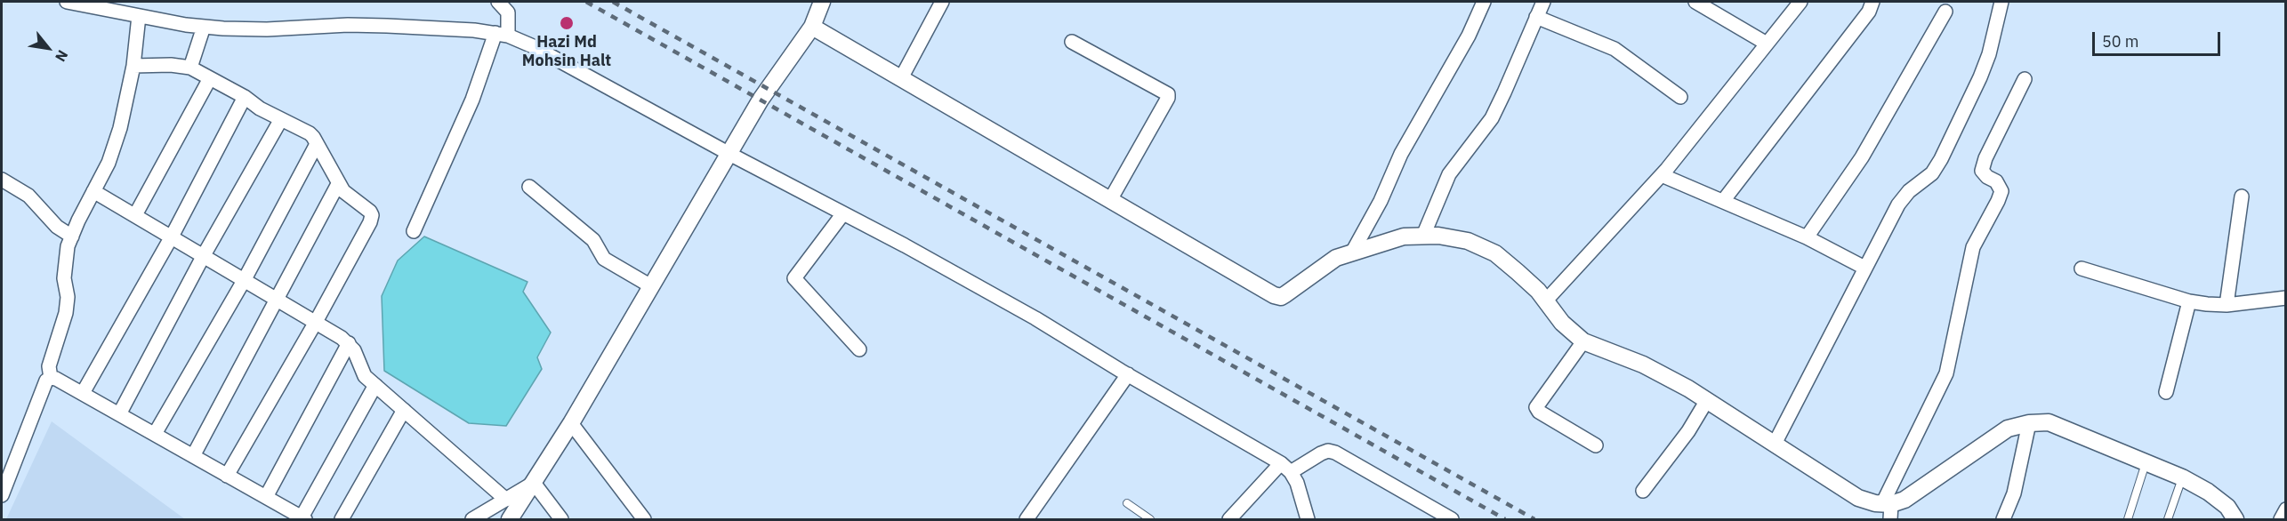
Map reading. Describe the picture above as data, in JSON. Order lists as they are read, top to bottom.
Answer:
{
  "places": ["Hazi Md Mohsin Halt"],
  "scale_bar": "50 m",
  "north": "bottom right"
}
